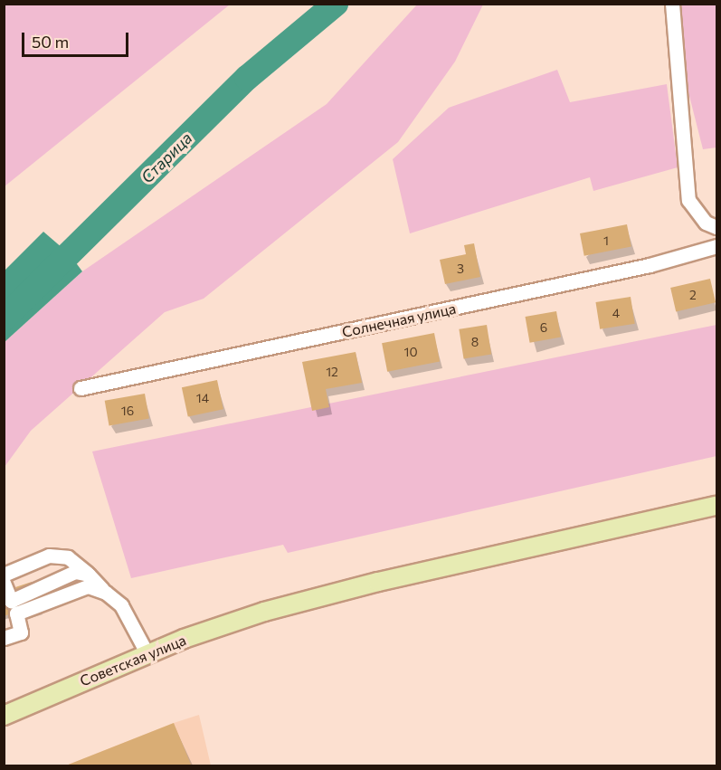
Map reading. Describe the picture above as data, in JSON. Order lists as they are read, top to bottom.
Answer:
{
  "streets": {
    "main road": ["Советская улица"],
    "street": ["Солнечная улица"]
  },
  "water": ["Старица"],
  "house_numbers": [
    "1",
    "3",
    "2",
    "4",
    "6",
    "8",
    "10",
    "12",
    "14",
    "16"
  ],
  "scale_bar": "50 m"
}
